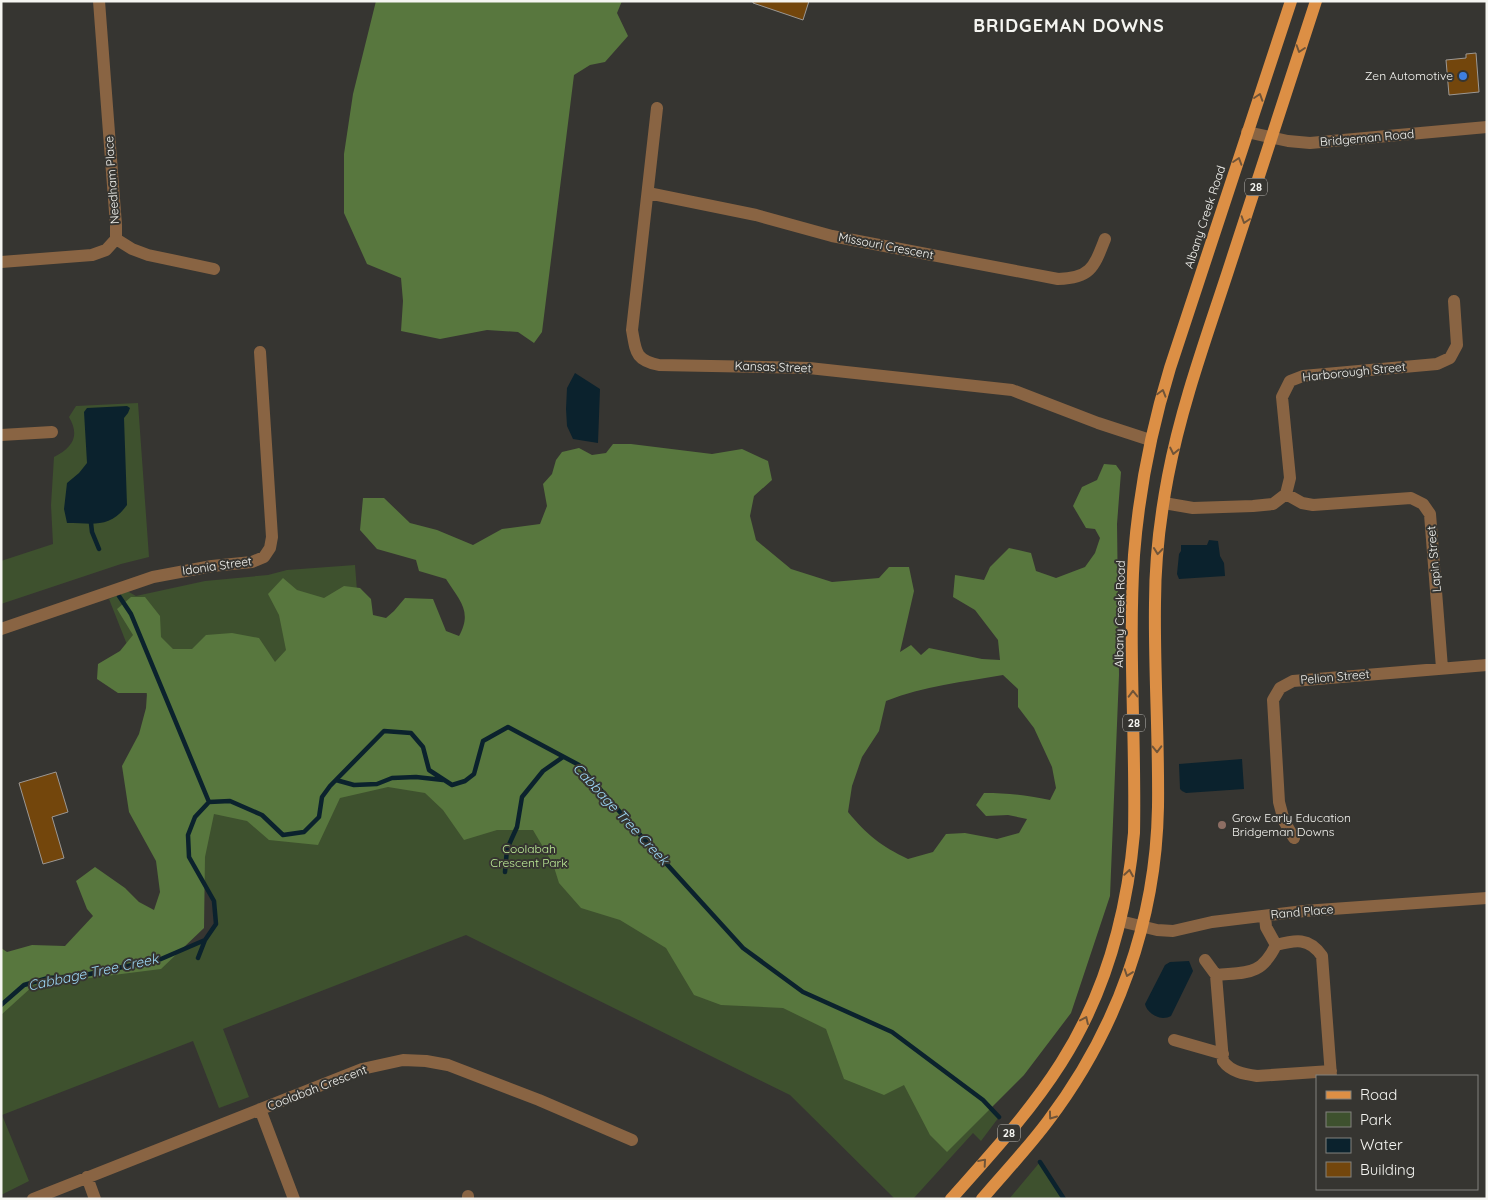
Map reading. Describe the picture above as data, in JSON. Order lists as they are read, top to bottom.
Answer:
{
  "streets": {
    "main road": ["28", "Albany Creek Road"],
    "street": [
      "Bridgeman Road",
      "Needham Place",
      "Missouri Crescent",
      "Kansas Street",
      "Harborough Street",
      "Lapin Street",
      "Idonia Street",
      "Pelion Street",
      "Rand Place",
      "Coolabah Crescent"
    ]
  },
  "crossings": [
    ["Bridgeman Road", "28"],
    ["Bridgeman Road", "Albany Creek Road"],
    ["28", "Rand Place"],
    ["Albany Creek Road", "Kansas Street"],
    ["Albany Creek Road", "Rand Place"],
    ["Missouri Crescent", "Kansas Street"],
    ["Harborough Street", "Lapin Street"],
    ["Lapin Street", "Pelion Street"]
  ],
  "districts": ["BRIDGEMAN DOWNS"],
  "water": ["Cabbage Tree Creek"],
  "parks": ["Coolabah Crescent Park"],
  "places": ["Zen Automotive", "Grow Early Education Bridgeman Downs"],
  "legend": [
    "Road",
    "Park",
    "Water",
    "Building"
  ]
}
